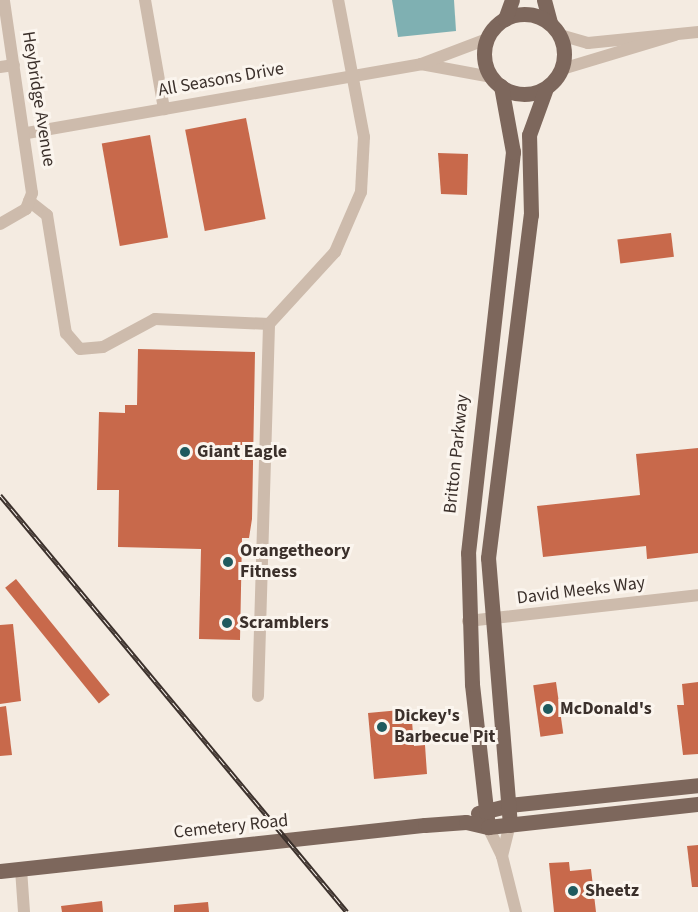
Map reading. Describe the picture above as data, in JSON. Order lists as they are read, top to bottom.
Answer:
{
  "streets": {
    "main road": ["Britton Parkway", "Cemetery Road"],
    "street": ["All Seasons Drive", "Heybridge Avenue", "David Meeks Way"]
  },
  "crossings": [
    ["All Seasons Drive", "Heybridge Avenue"],
    ["All Seasons Drive", "Britton Parkway"],
    ["Britton Parkway", "David Meeks Way"],
    ["Britton Parkway", "Cemetery Road"]
  ],
  "places": [
    "Giant Eagle",
    "Orangetheory Fitness",
    "Scramblers",
    "McDonald's",
    "Dickey's Barbecue Pit",
    "Sheetz"
  ]
}
